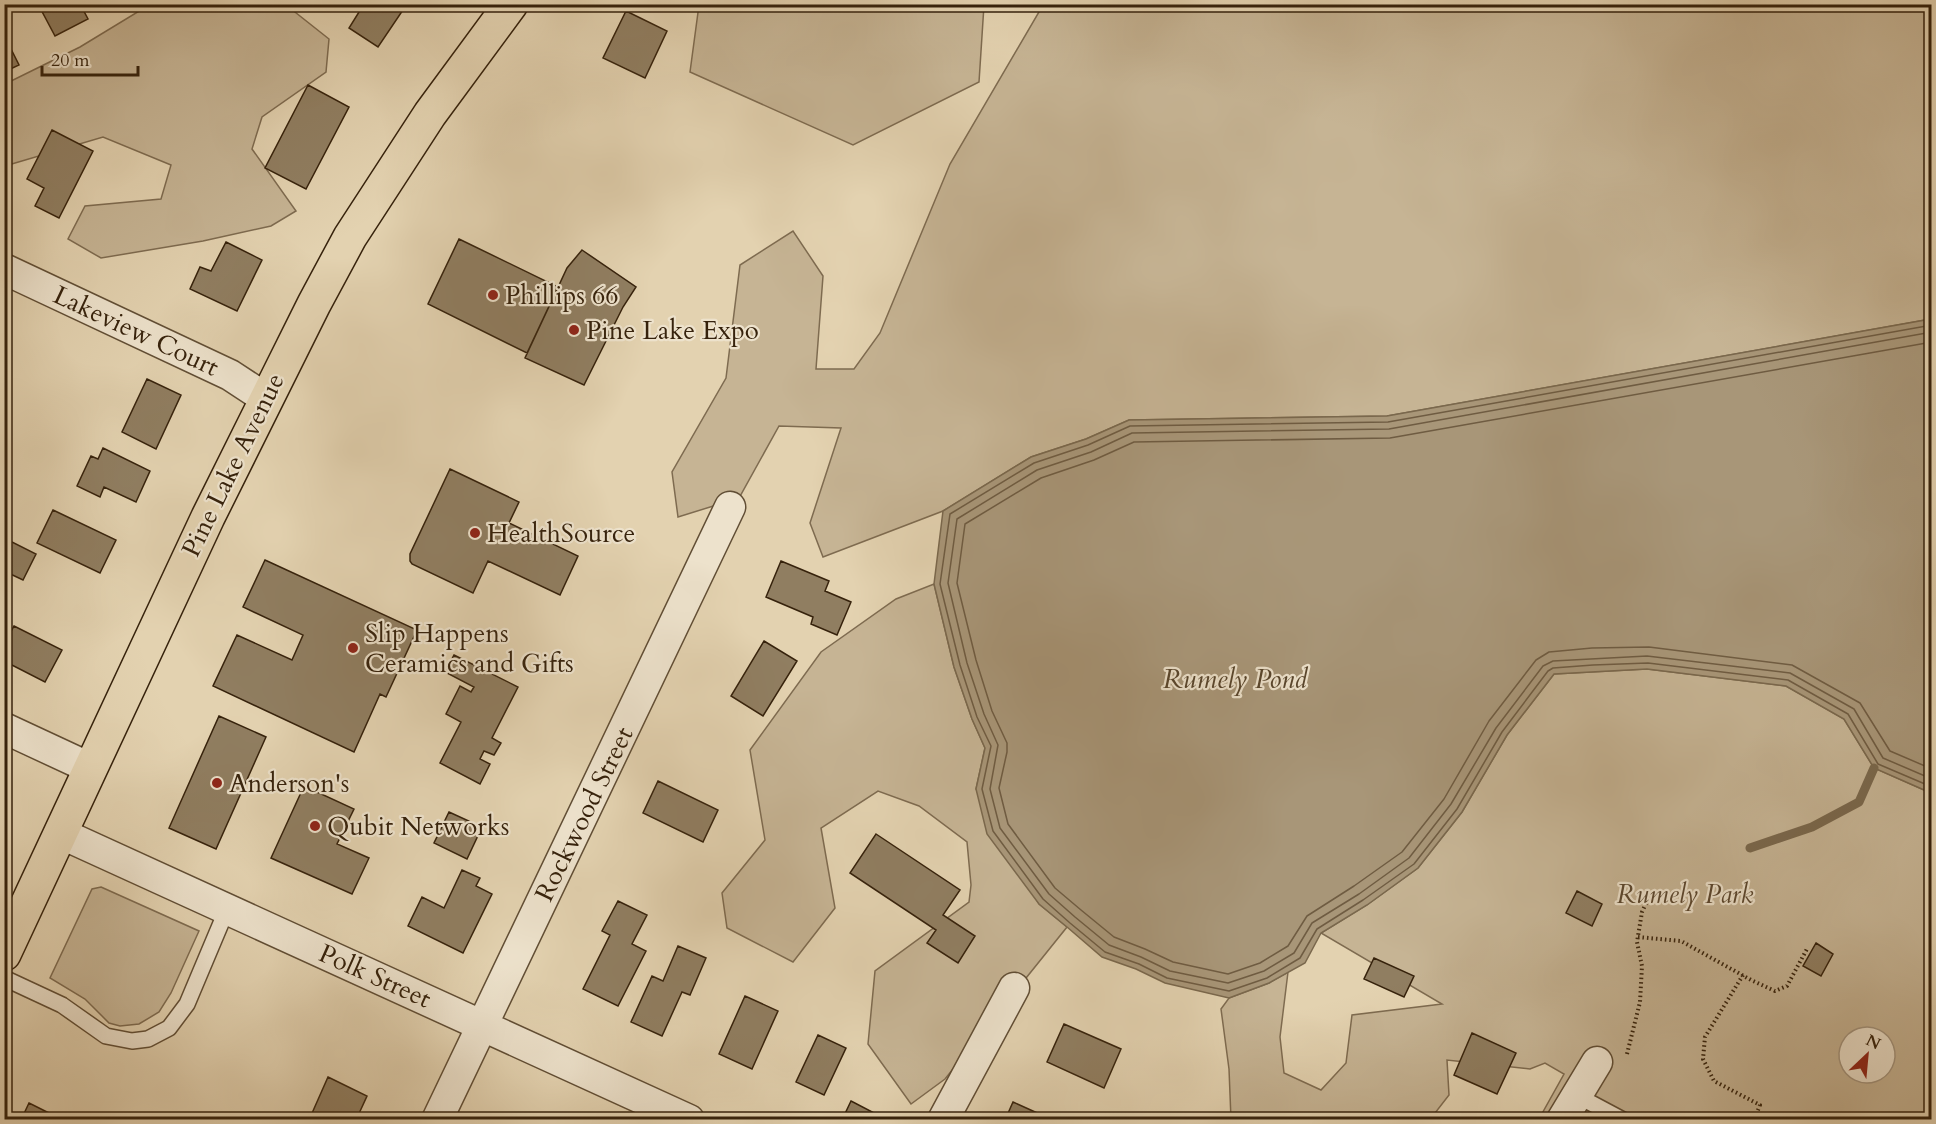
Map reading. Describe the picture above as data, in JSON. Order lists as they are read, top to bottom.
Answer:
{
  "streets": {
    "main road": ["Pine Lake Avenue"],
    "street": ["Lakeview Court", "Rockwood Street", "Polk Street"]
  },
  "crossings": [
    ["Lakeview Court", "Pine Lake Avenue"],
    ["Pine Lake Avenue", "Polk Street"],
    ["Rockwood Street", "Polk Street"]
  ],
  "water": ["Rumely Pond"],
  "parks": ["Rumely Park"],
  "places": [
    "Phillips 66",
    "Pine Lake Expo",
    "HealthSource",
    "Slip Happens Ceramics and Gifts",
    "Anderson's",
    "Qubit Networks"
  ],
  "scale_bar": "20 m",
  "north": "top right"
}
